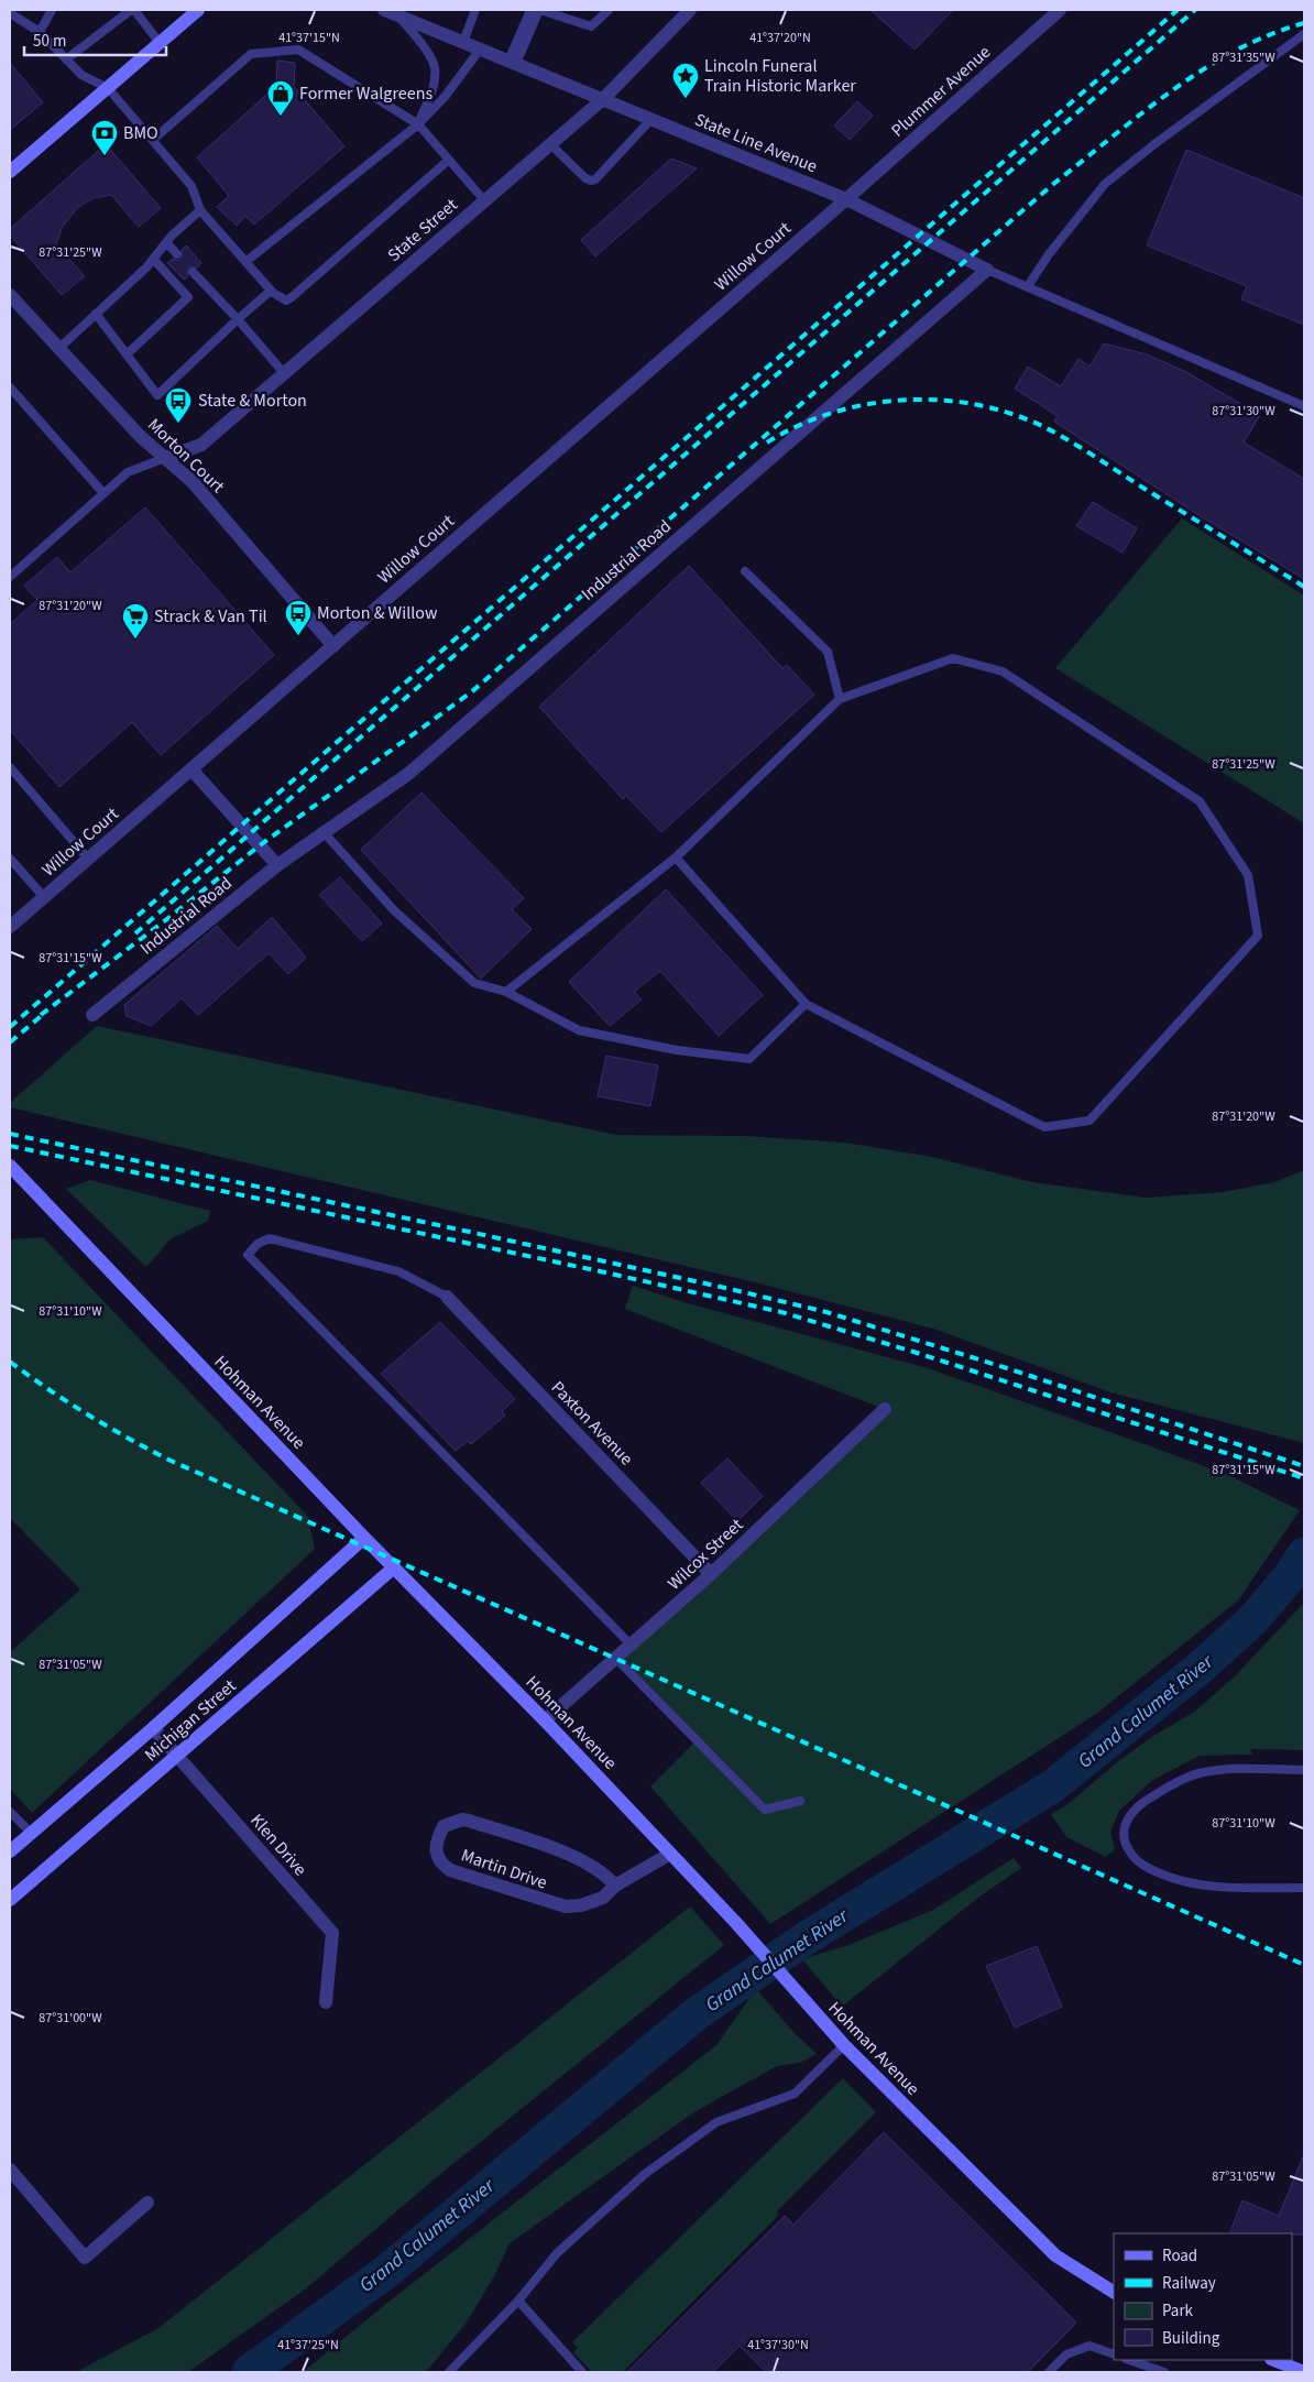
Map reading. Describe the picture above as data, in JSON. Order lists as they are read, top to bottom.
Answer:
{
  "streets": {
    "main road": ["Hohman Avenue", "Michigan Street"],
    "street": [
      "Plummer Avenue",
      "State Line Avenue",
      "State Street",
      "Willow Court",
      "Morton Court",
      "Industrial Road",
      "Paxton Avenue",
      "Wilcox Street",
      "Klen Drive",
      "Martin Drive"
    ]
  },
  "crossings": [
    ["Plummer Avenue", "State Line Avenue"],
    ["Plummer Avenue", "Willow Court"],
    ["State Line Avenue", "State Street"],
    ["State Line Avenue", "Willow Court"],
    ["State Line Avenue", "Industrial Road"],
    ["State Street", "Morton Court"],
    ["Willow Court", "Morton Court"],
    ["Hohman Avenue", "Wilcox Street"],
    ["Hohman Avenue", "Michigan Street"],
    ["Hohman Avenue", "Martin Drive"],
    ["Paxton Avenue", "Wilcox Street"],
    ["Michigan Street", "Klen Drive"]
  ],
  "water": ["Grand Calumet River"],
  "places": {
    "place": ["Lincoln Funeral Train Historic Marker"],
    "shop": ["Former Walgreens"],
    "bank": ["BMO"],
    "bus stop": ["State & Morton", "Morton & Willow"],
    "supermarket": ["Strack & Van Til"]
  },
  "legend": [
    "Road",
    "Railway",
    "Park",
    "Building"
  ],
  "scale_bar": "50 m",
  "coordinates": [
    "41°37'15\"N",
    "41°37'20\"N",
    "87°31'35\"W",
    "87°31'25\"W",
    "87°31'30\"W",
    "87°31'20\"W",
    "87°31'15\"W",
    "87°31'10\"W",
    "87°31'05\"W",
    "87°31'00\"W",
    "41°37'25\"N",
    "41°37'30\"N"
  ]
}
